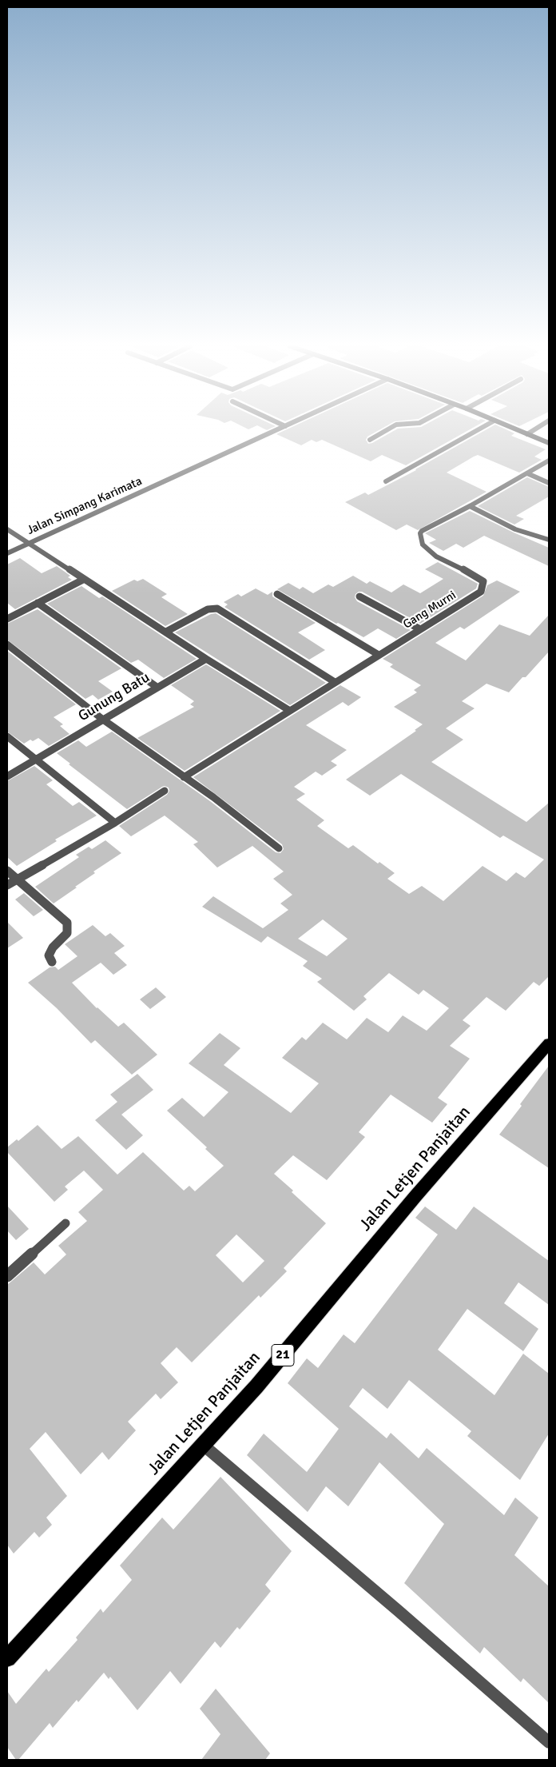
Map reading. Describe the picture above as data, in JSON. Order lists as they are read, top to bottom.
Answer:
{
  "streets": {
    "highway": ["Jalan Letjen Panjaitan", "21"],
    "street": ["Jalan Simpang Karimata", "Gang Murni", "Gunung Batu"]
  }
}
